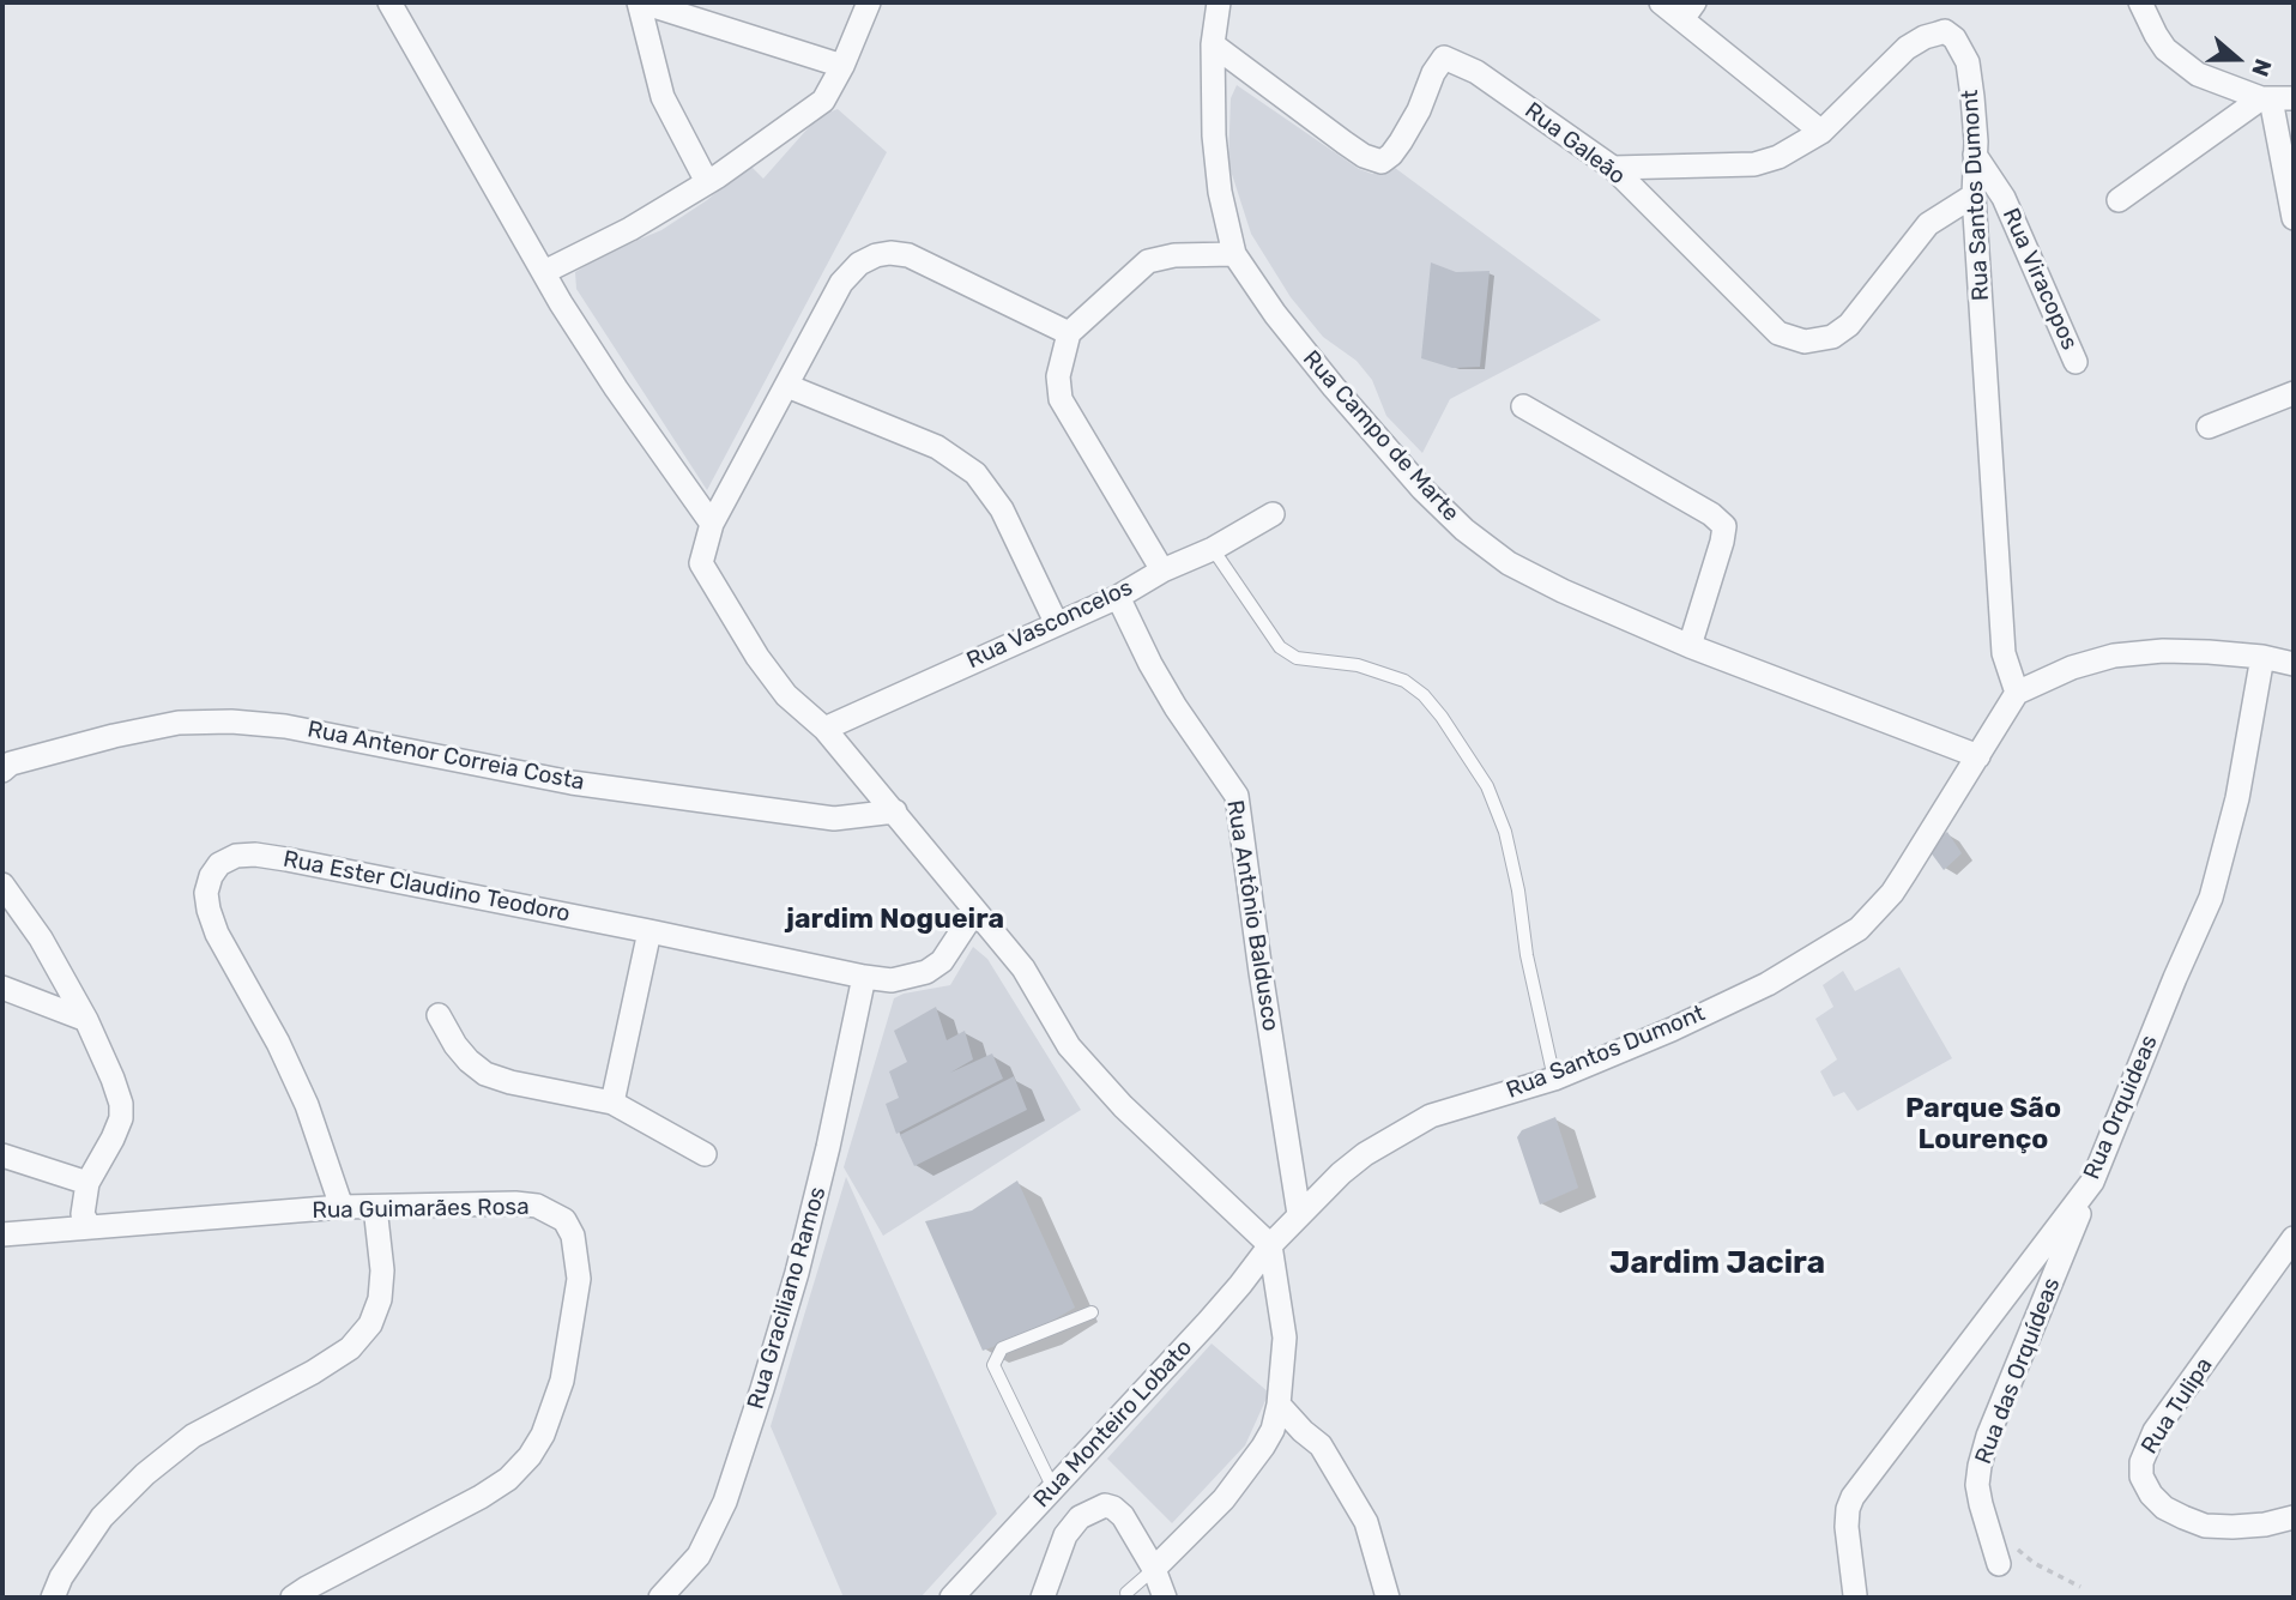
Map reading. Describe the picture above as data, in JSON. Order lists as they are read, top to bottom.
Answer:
{
  "streets": {
    "street": [
      "Rua Galeão",
      "Rua Santos Dumont",
      "Rua Viracopos",
      "Rua Campo de Marte",
      "Rua Vasconcelos",
      "Rua Antenor Correia Costa",
      "Rua Ester Claudino Teodoro",
      "Rua Antônio Baldusco",
      "Rua Orquideas",
      "Rua Guimarães Rosa",
      "Rua Graciliano Ramos",
      "Rua das Orquídeas",
      "Rua Tulipa",
      "Rua Monteiro Lobato"
    ]
  },
  "crossings": [
    ["Rua Galeão", "Rua Santos Dumont"],
    ["Rua Galeão", "Rua Campo de Marte"],
    ["Rua Santos Dumont", "Rua Viracopos"],
    ["Rua Santos Dumont", "Rua Campo de Marte"],
    ["Rua Santos Dumont", "Rua Antônio Baldusco"],
    ["Rua Santos Dumont", "Rua Monteiro Lobato"],
    ["Rua Vasconcelos", "Rua Antônio Baldusco"],
    ["Rua Ester Claudino Teodoro", "Rua Guimarães Rosa"],
    ["Rua Ester Claudino Teodoro", "Rua Graciliano Ramos"],
    ["Rua Orquideas", "Rua das Orquídeas"]
  ],
  "districts": ["jardim Nogueira", "Parque São Lourenço", "Jardim Jacira"],
  "north": "right"
}
